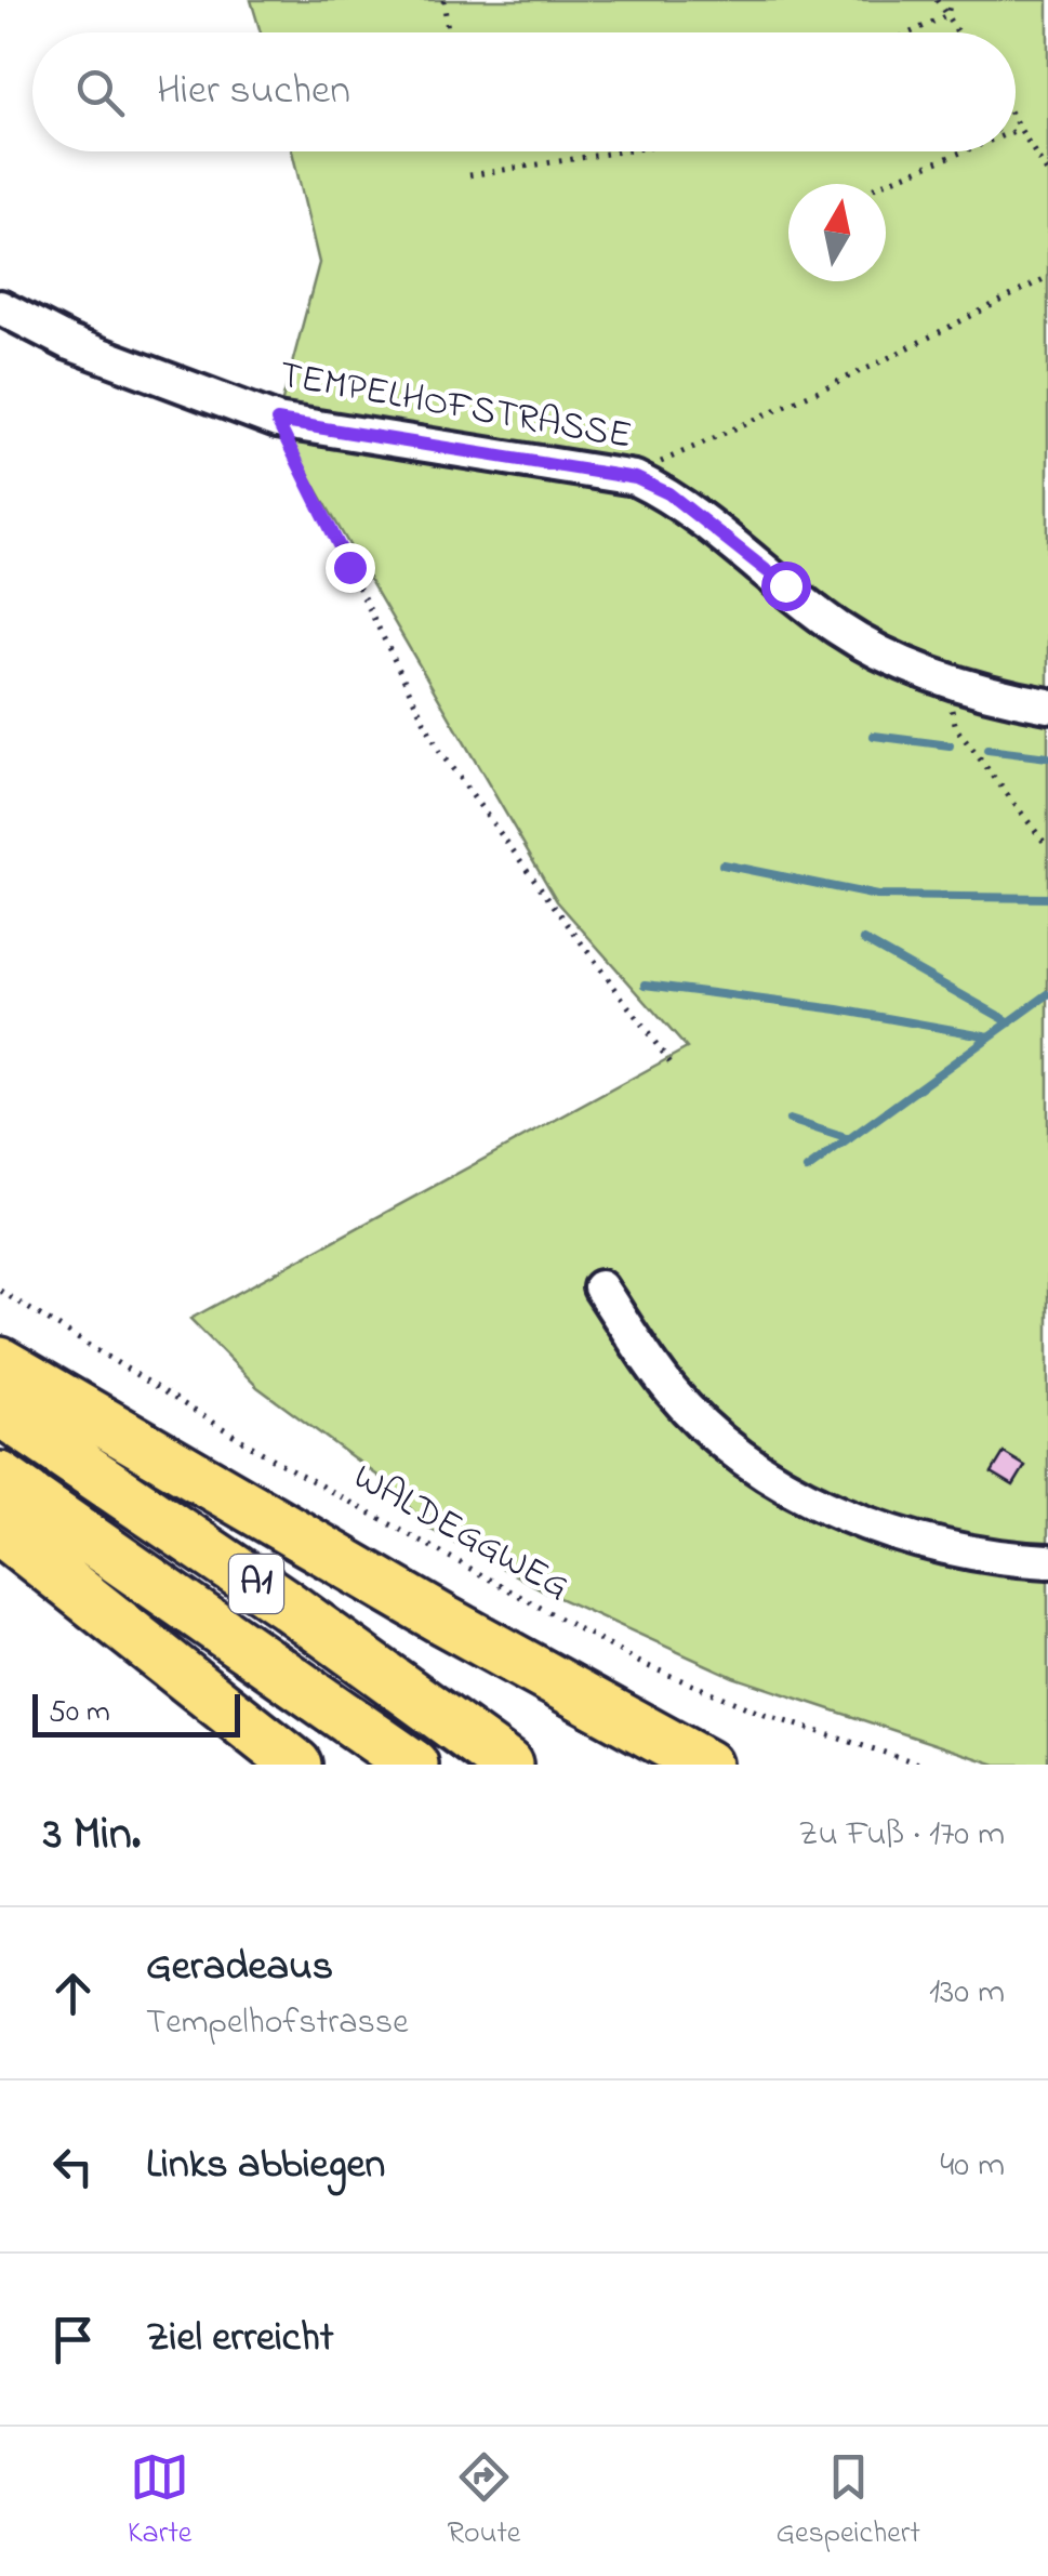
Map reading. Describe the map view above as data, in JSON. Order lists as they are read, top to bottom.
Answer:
{
  "streets": {
    "highway": ["A1"],
    "street": ["TEMPELHOFSTRASSE"],
    "path": ["WALDEGGWEG"]
  },
  "scale_bar": "50 m",
  "north": "top",
  "page": {
    "search": "Hier suchen",
    "scale": "50 m",
    "heading": ["3 Min.", "Zu Fuß · 170 m"],
    "list": [
      ["Geradeaus", "Tempelhofstrasse", "130 m"],
      ["Links abbiegen", "40 m"],
      "Ziel erreicht"
    ],
    "nav": ["Karte", "Route", "Gespeichert"]
  }
}
